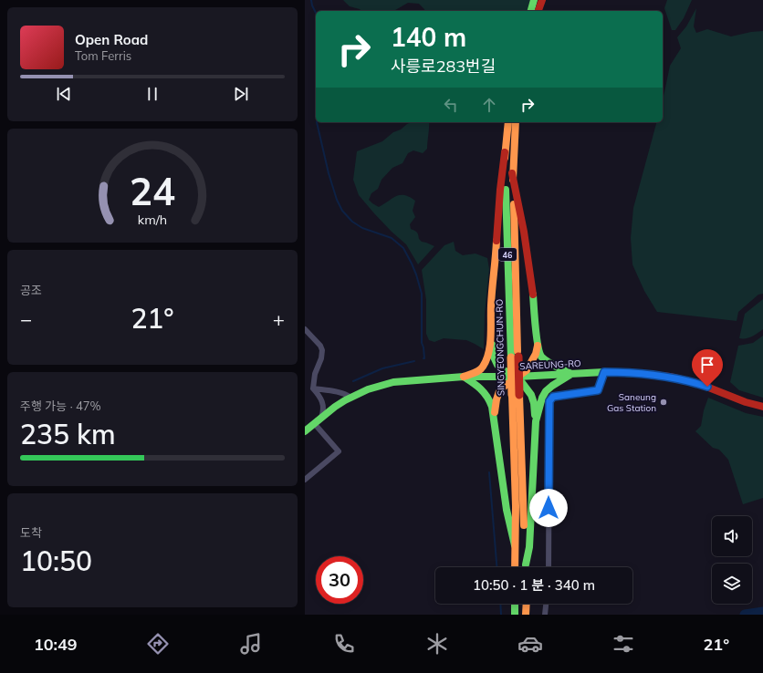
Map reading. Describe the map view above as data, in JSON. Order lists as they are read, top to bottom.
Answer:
{
  "streets": {
    "main road": ["46", "SINGYEONGCHUN-RO", "SAREUNG-RO"]
  },
  "places": ["Saneung Gas Station"],
  "page": {
    "turn": ["140 m", "사릉로283번길"],
    "song": ["Open Road", "Tom Ferris"],
    "tile": [
      "공조",
      ["주행 가능 · 47%", "235 km"],
      ["도착", "10:50"]
    ],
    "heat": ["−", "21°", "+"],
    "limit": "30",
    "trip": "10:50 · 1 분 · 340 m",
    "tabs": ["10:49", "21°"],
    "gauge": ["24", "km/h"]
  }
}
